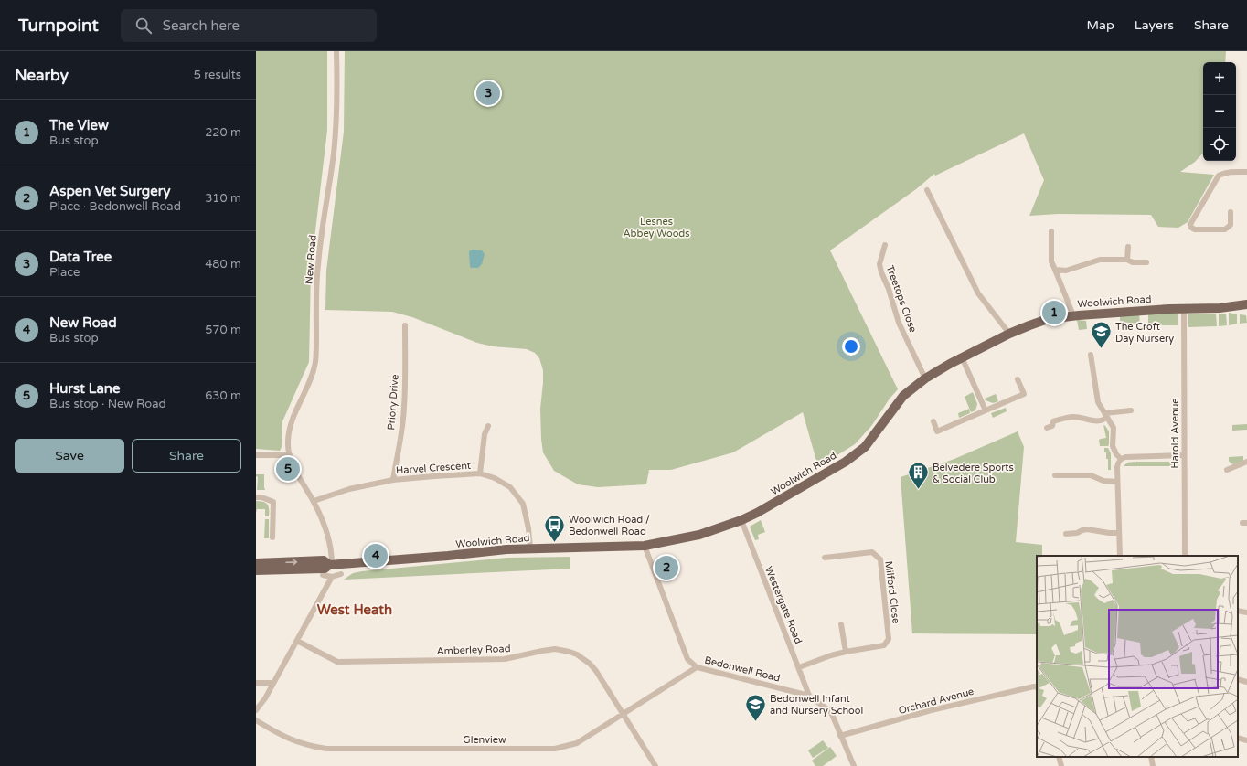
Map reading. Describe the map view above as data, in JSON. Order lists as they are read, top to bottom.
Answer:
{
  "streets": {
    "main road": ["Woolwich Road"],
    "street": [
      "New Road",
      "Treetops Close",
      "Priory Drive",
      "Harold Avenue",
      "Harvel Crescent",
      "Milford Close",
      "Westergate Road",
      "Amberley Road",
      "Bedonwell Road",
      "Orchard Avenue",
      "Glenview"
    ]
  },
  "crossings": [
    ["New Road", "Woolwich Road"],
    ["New Road", "Harvel Crescent"],
    ["Treetops Close", "Woolwich Road"],
    ["Woolwich Road", "Harold Avenue"],
    ["Woolwich Road", "Harvel Crescent"],
    ["Woolwich Road", "Westergate Road"],
    ["Woolwich Road", "Bedonwell Road"],
    ["Priory Drive", "Harvel Crescent"],
    ["Milford Close", "Westergate Road"],
    ["Westergate Road", "Bedonwell Road"],
    ["Amberley Road", "Glenview"],
    ["Bedonwell Road", "Orchard Avenue"],
    ["Bedonwell Road", "Glenview"]
  ],
  "districts": ["West Heath"],
  "parks": ["Lesnes Abbey Woods"],
  "places": {
    "school or university": ["The Croft Day Nursery", "Bedonwell Infant and Nursery School"],
    "building": ["Belvedere Sports & Social Club"],
    "bus stop": ["Woolwich Road / Bedonwell Road"]
  },
  "page": {
    "header": "Turnpoint",
    "search": "Search here",
    "nav": ["Map", "Layers", "Share"],
    "heading": ["Nearby", "5 results"],
    "map_buttons": ["+", "−"],
    "pins": [
      "3",
      "1",
      "5",
      "4",
      "2"
    ],
    "list": [
      {
        "mark": "1",
        "name": "The View",
        "note": "Bus stop",
        "value": "220 m"
      },
      {
        "mark": "2",
        "name": "Aspen Vet Surgery",
        "note": "Place · Bedonwell Road",
        "value": "310 m"
      },
      {
        "mark": "3",
        "name": "Data Tree",
        "note": "Place",
        "value": "480 m"
      },
      {
        "mark": "4",
        "name": "New Road",
        "note": "Bus stop",
        "value": "570 m"
      },
      {
        "mark": "5",
        "name": "Hurst Lane",
        "note": "Bus stop · New Road",
        "value": "630 m"
      }
    ],
    "buttons": ["Save", "Share"]
  }
}
